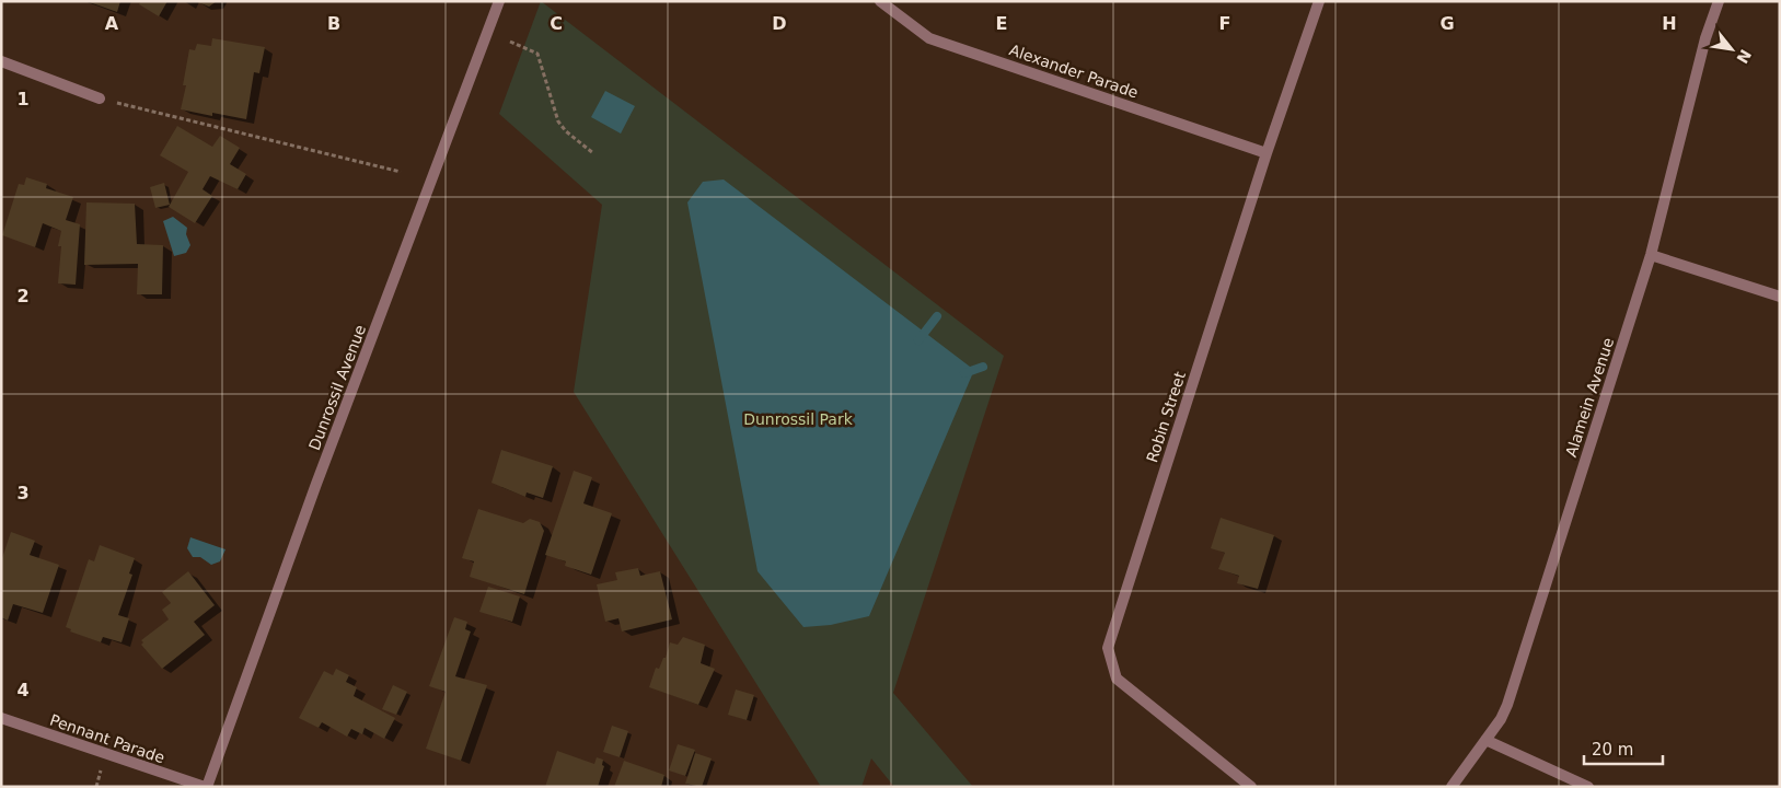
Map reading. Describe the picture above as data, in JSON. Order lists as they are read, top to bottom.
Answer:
{
  "streets": {
    "street": [
      "Alexander Parade",
      "Dunrossil Avenue",
      "Alamein Avenue",
      "Robin Street",
      "Pennant Parade"
    ]
  },
  "crossings": [
    ["Alexander Parade", "Robin Street"],
    ["Dunrossil Avenue", "Pennant Parade"]
  ],
  "parks": ["Dunrossil Park"],
  "scale_bar": "20 m",
  "north": "bottom right",
  "grid": {
    "columns": [
      "A",
      "B",
      "C",
      "D",
      "E",
      "F",
      "G",
      "H"
    ],
    "rows": [
      "1",
      "2",
      "3",
      "4"
    ]
  }
}
